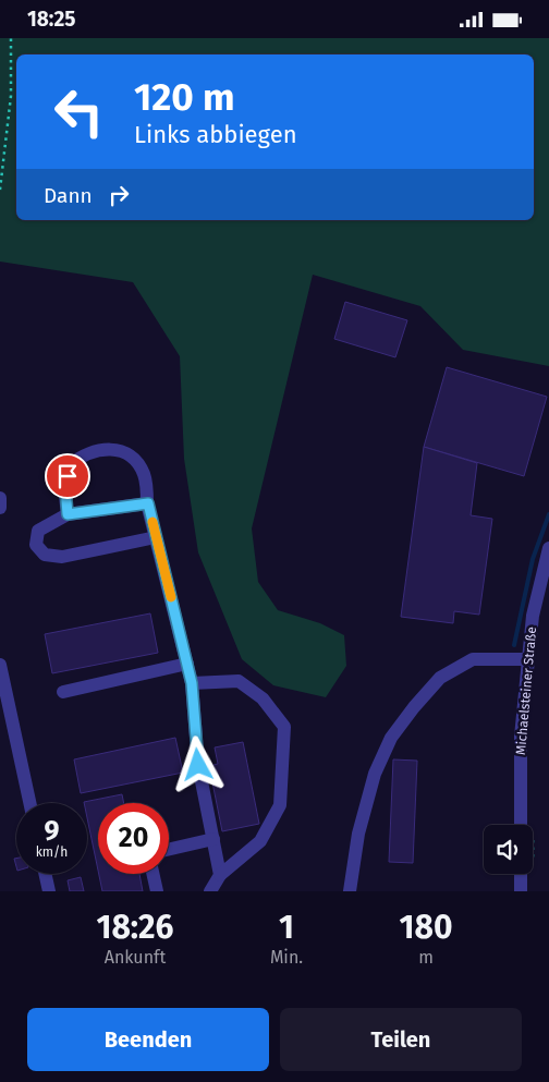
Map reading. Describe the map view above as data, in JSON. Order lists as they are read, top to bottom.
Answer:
{
  "streets": {
    "street": ["Michaelsteiner Straße"]
  },
  "page": {
    "status": "18:25",
    "turn": ["120 m", "Links abbiegen"],
    "then": "Dann",
    "speed": "9 km/h",
    "limit": "20",
    "eta": [
      "18:26",
      "Ankunft",
      "1",
      "Min.",
      "180",
      "m"
    ],
    "buttons": ["Beenden", "Teilen"]
  }
}
